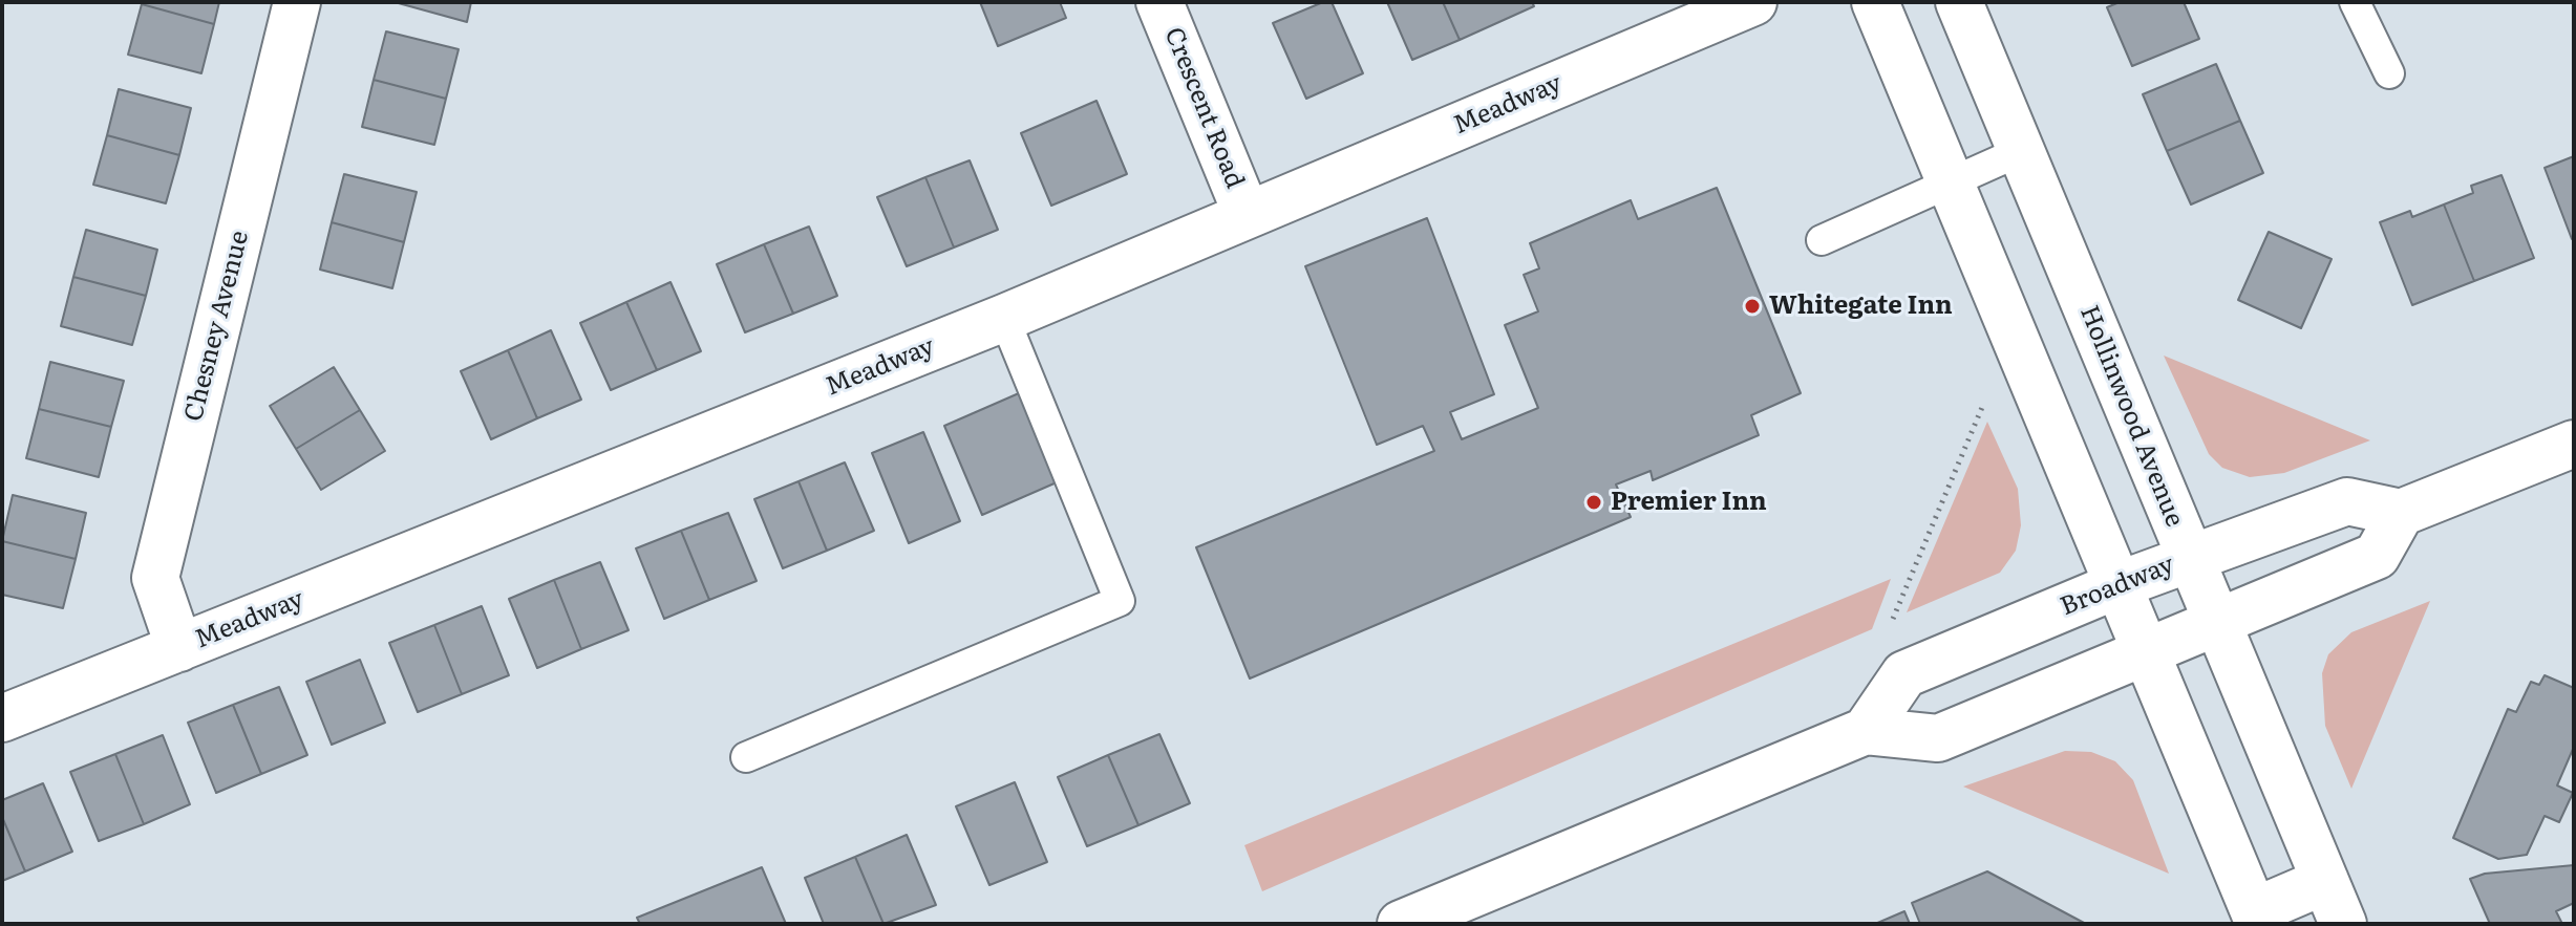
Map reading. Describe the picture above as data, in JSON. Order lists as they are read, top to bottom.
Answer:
{
  "streets": {
    "main road": [
      "Meadway",
      "Crescent Road",
      "Chesney Avenue",
      "Hollinwood Avenue",
      "Broadway"
    ]
  },
  "crossings": [
    ["Meadway", "Crescent Road"],
    ["Meadway", "Chesney Avenue"],
    ["Hollinwood Avenue", "Broadway"]
  ],
  "places": ["Whitegate Inn", "Premier Inn"]
}
